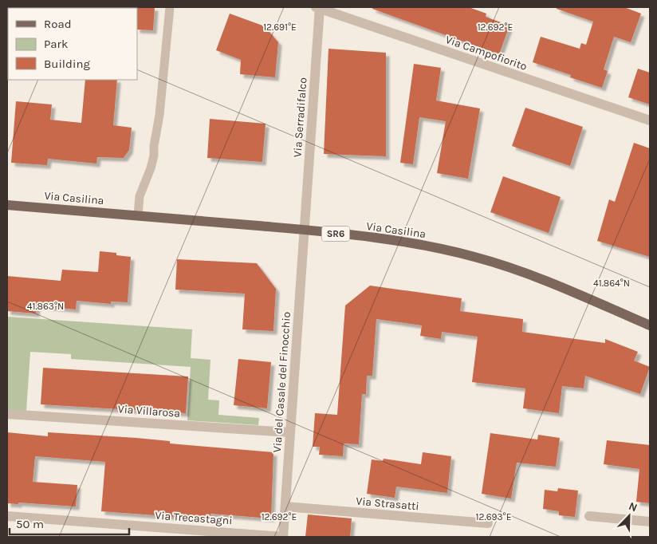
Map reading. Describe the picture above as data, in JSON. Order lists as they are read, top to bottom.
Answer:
{
  "streets": {
    "main road": ["Via Casilina", "SR6"],
    "street": [
      "Via Campofiorito",
      "Via Serradifalco",
      "Via del Casale del Finocchio",
      "Via Villarosa",
      "Via Strasatti",
      "Via Trecastagni"
    ]
  },
  "crossings": [
    ["Via Campofiorito", "Via Serradifalco"],
    ["Via Serradifalco", "Via Casilina"],
    ["Via Serradifalco", "Via del Casale del Finocchio"],
    ["Via Casilina", "Via del Casale del Finocchio"],
    ["Via del Casale del Finocchio", "Via Villarosa"],
    ["Via del Casale del Finocchio", "Via Strasatti"],
    ["Via del Casale del Finocchio", "Via Trecastagni"]
  ],
  "legend": ["Road", "Park", "Building"],
  "scale_bar": "50 m",
  "north": "top right",
  "coordinates": [
    "12.691°E",
    "12.692°E",
    "41.864°N",
    "41.863°N",
    "12.693°E"
  ]
}
